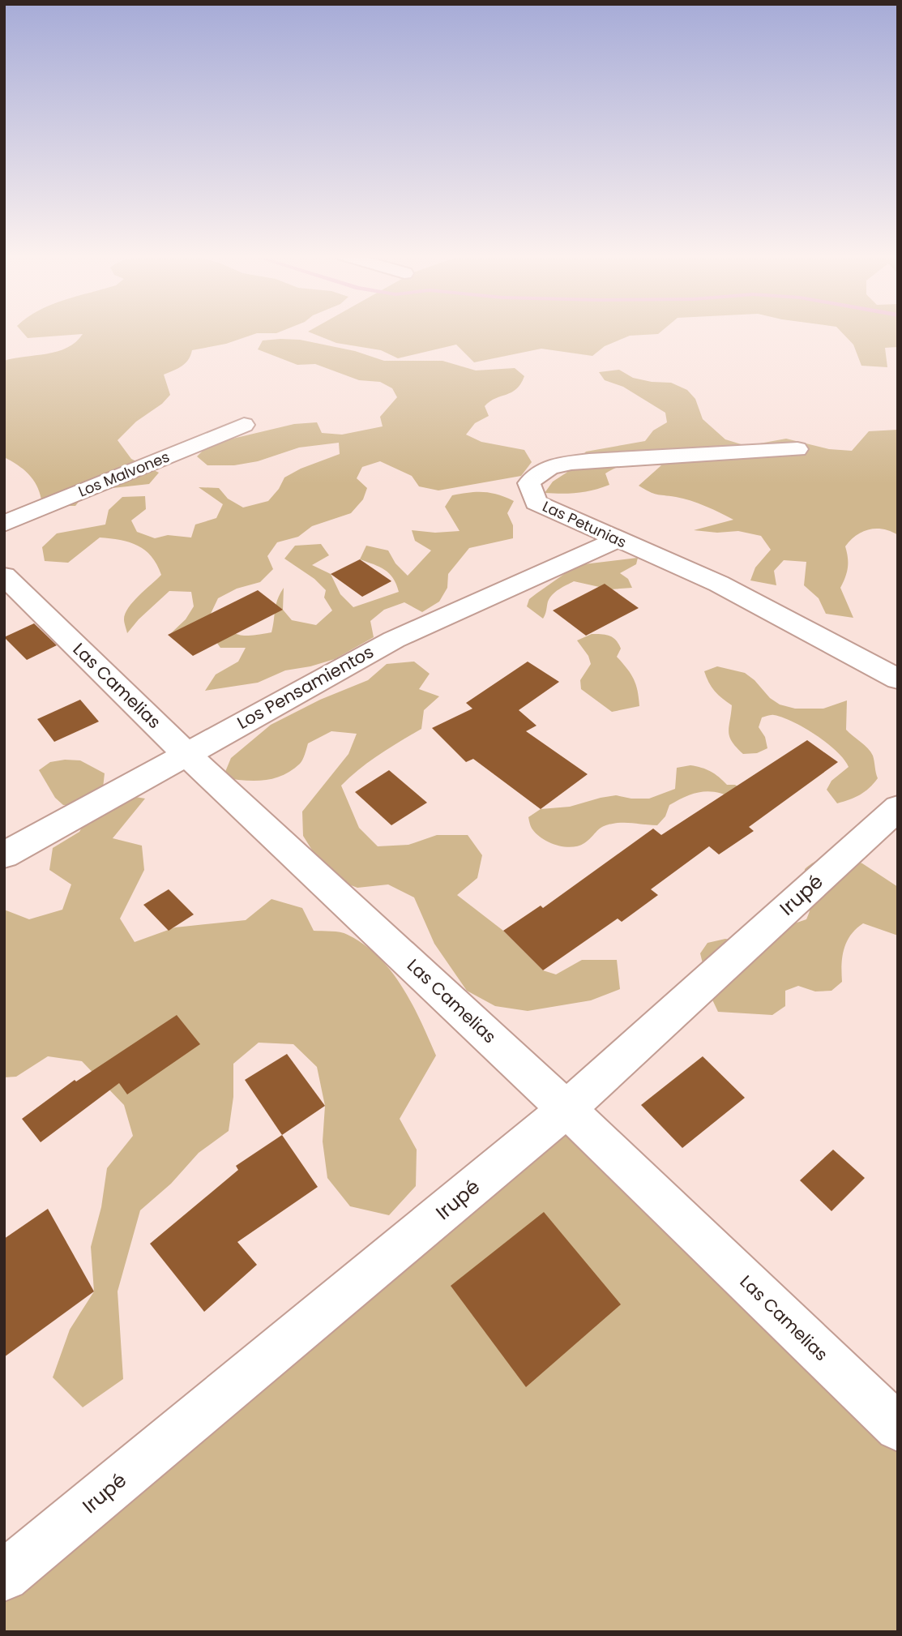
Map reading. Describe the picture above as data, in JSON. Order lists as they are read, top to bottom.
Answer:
{
  "streets": {
    "street": [
      "Los Malvones",
      "Las Petunias",
      "Las Camelias",
      "Los Pensamientos",
      "Irupé"
    ]
  },
  "crossings": [
    ["Las Petunias", "Los Pensamientos"],
    ["Las Camelias", "Los Pensamientos"],
    ["Las Camelias", "Irupé"]
  ]
}
